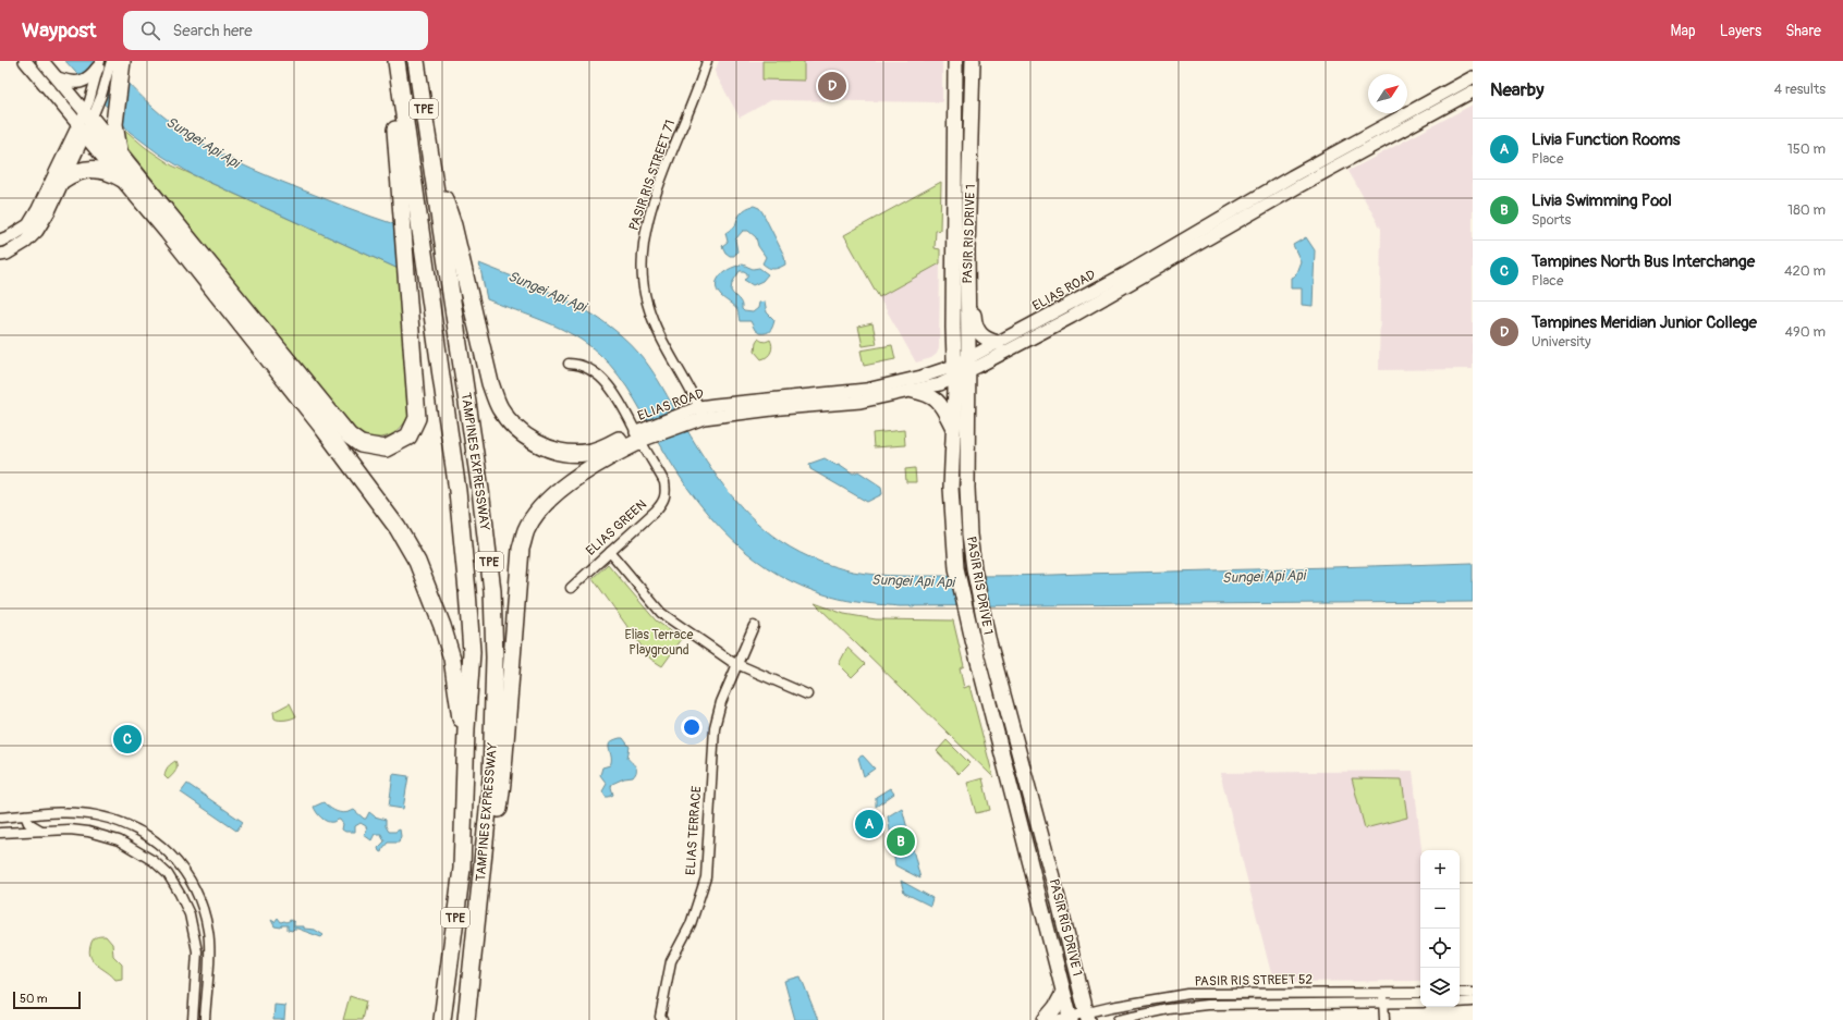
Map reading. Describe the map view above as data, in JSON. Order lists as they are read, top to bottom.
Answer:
{
  "streets": {
    "highway": ["TPE", "TAMPINES EXPRESSWAY"],
    "main road": ["PASIR RIS DRIVE 1", "ELIAS ROAD"],
    "street": [
      "PASIR RIS STREET 71",
      "ELIAS GREEN",
      "ELIAS TERRACE",
      "PASIR RIS STREET 52"
    ]
  },
  "crossings": [
    ["PASIR RIS STREET 71", "ELIAS ROAD"],
    ["PASIR RIS DRIVE 1", "ELIAS ROAD"],
    ["PASIR RIS DRIVE 1", "PASIR RIS STREET 52"],
    ["ELIAS ROAD", "ELIAS GREEN"]
  ],
  "water": ["Sungei Api Api"],
  "parks": ["Elias Terrace Playground"],
  "scale_bar": "50 m",
  "north": "top right",
  "page": {
    "header": "Waypost",
    "search": "Search here",
    "nav": ["Map", "Layers", "Share"],
    "heading": ["Nearby", "4 results"],
    "pins": [
      "D",
      "C",
      "A",
      "B"
    ],
    "list": [
      {
        "mark": "A",
        "name": "Livia Function Rooms",
        "note": "Place",
        "value": "150 m"
      },
      {
        "mark": "B",
        "name": "Livia Swimming Pool",
        "note": "Sports",
        "value": "180 m"
      },
      {
        "mark": "C",
        "name": "Tampines North Bus Interchange",
        "note": "Place",
        "value": "420 m"
      },
      {
        "mark": "D",
        "name": "Tampines Meridian Junior College",
        "note": "University",
        "value": "490 m"
      }
    ],
    "map_buttons": ["+", "−"],
    "scale": "50 m"
  }
}
